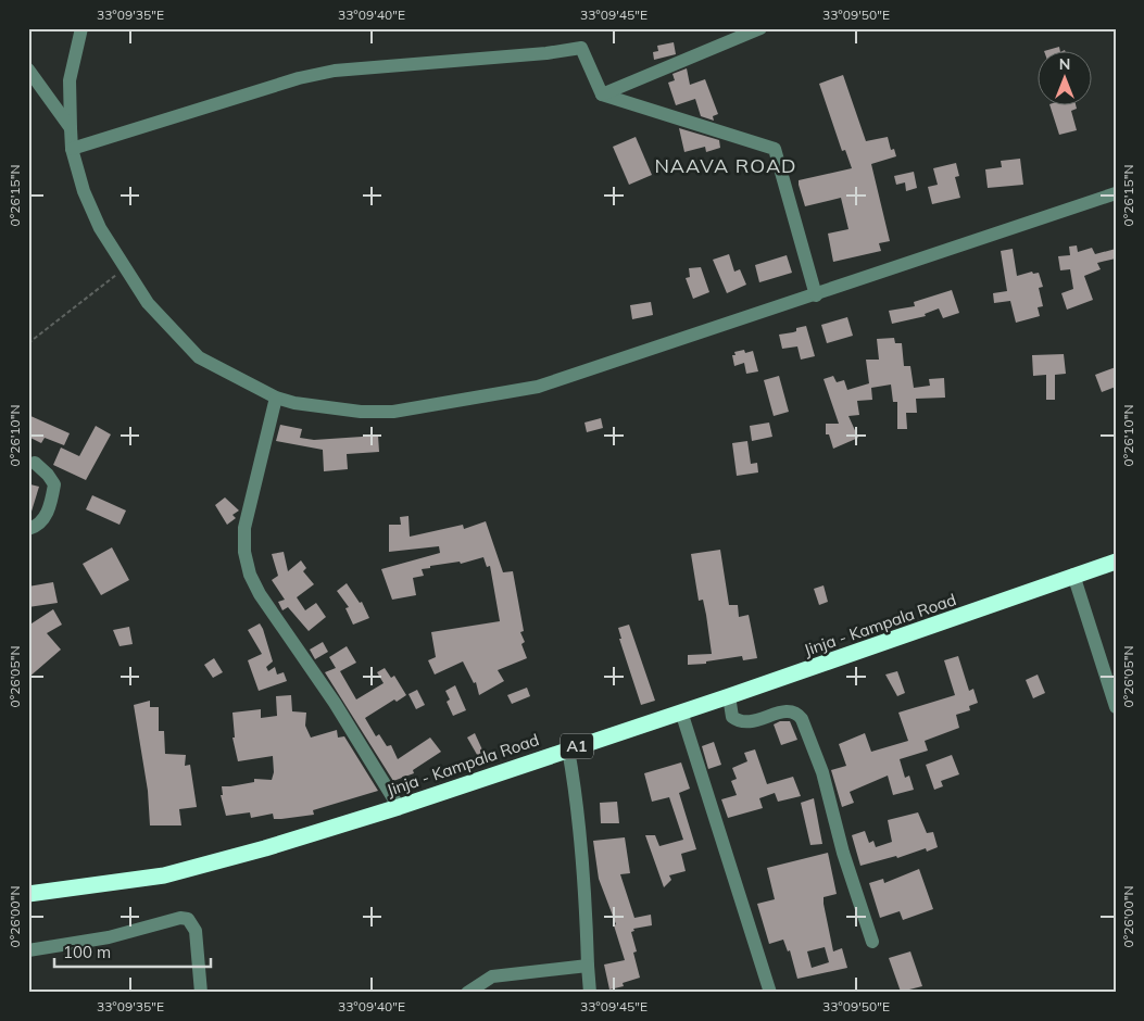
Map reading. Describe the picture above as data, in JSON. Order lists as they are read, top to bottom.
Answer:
{
  "streets": {
    "highway": ["Jinja - Kampala Road", "A1"]
  },
  "districts": ["NAAVA ROAD"],
  "scale_bar": "100 m",
  "north": "top",
  "coordinates": [
    "33°09'35\"E",
    "33°09'40\"E",
    "33°09'45\"E",
    "33°09'50\"E",
    "0°26'15\"N",
    "0°26'10\"N",
    "0°26'05\"N",
    "0°26'00\"N"
  ]
}
